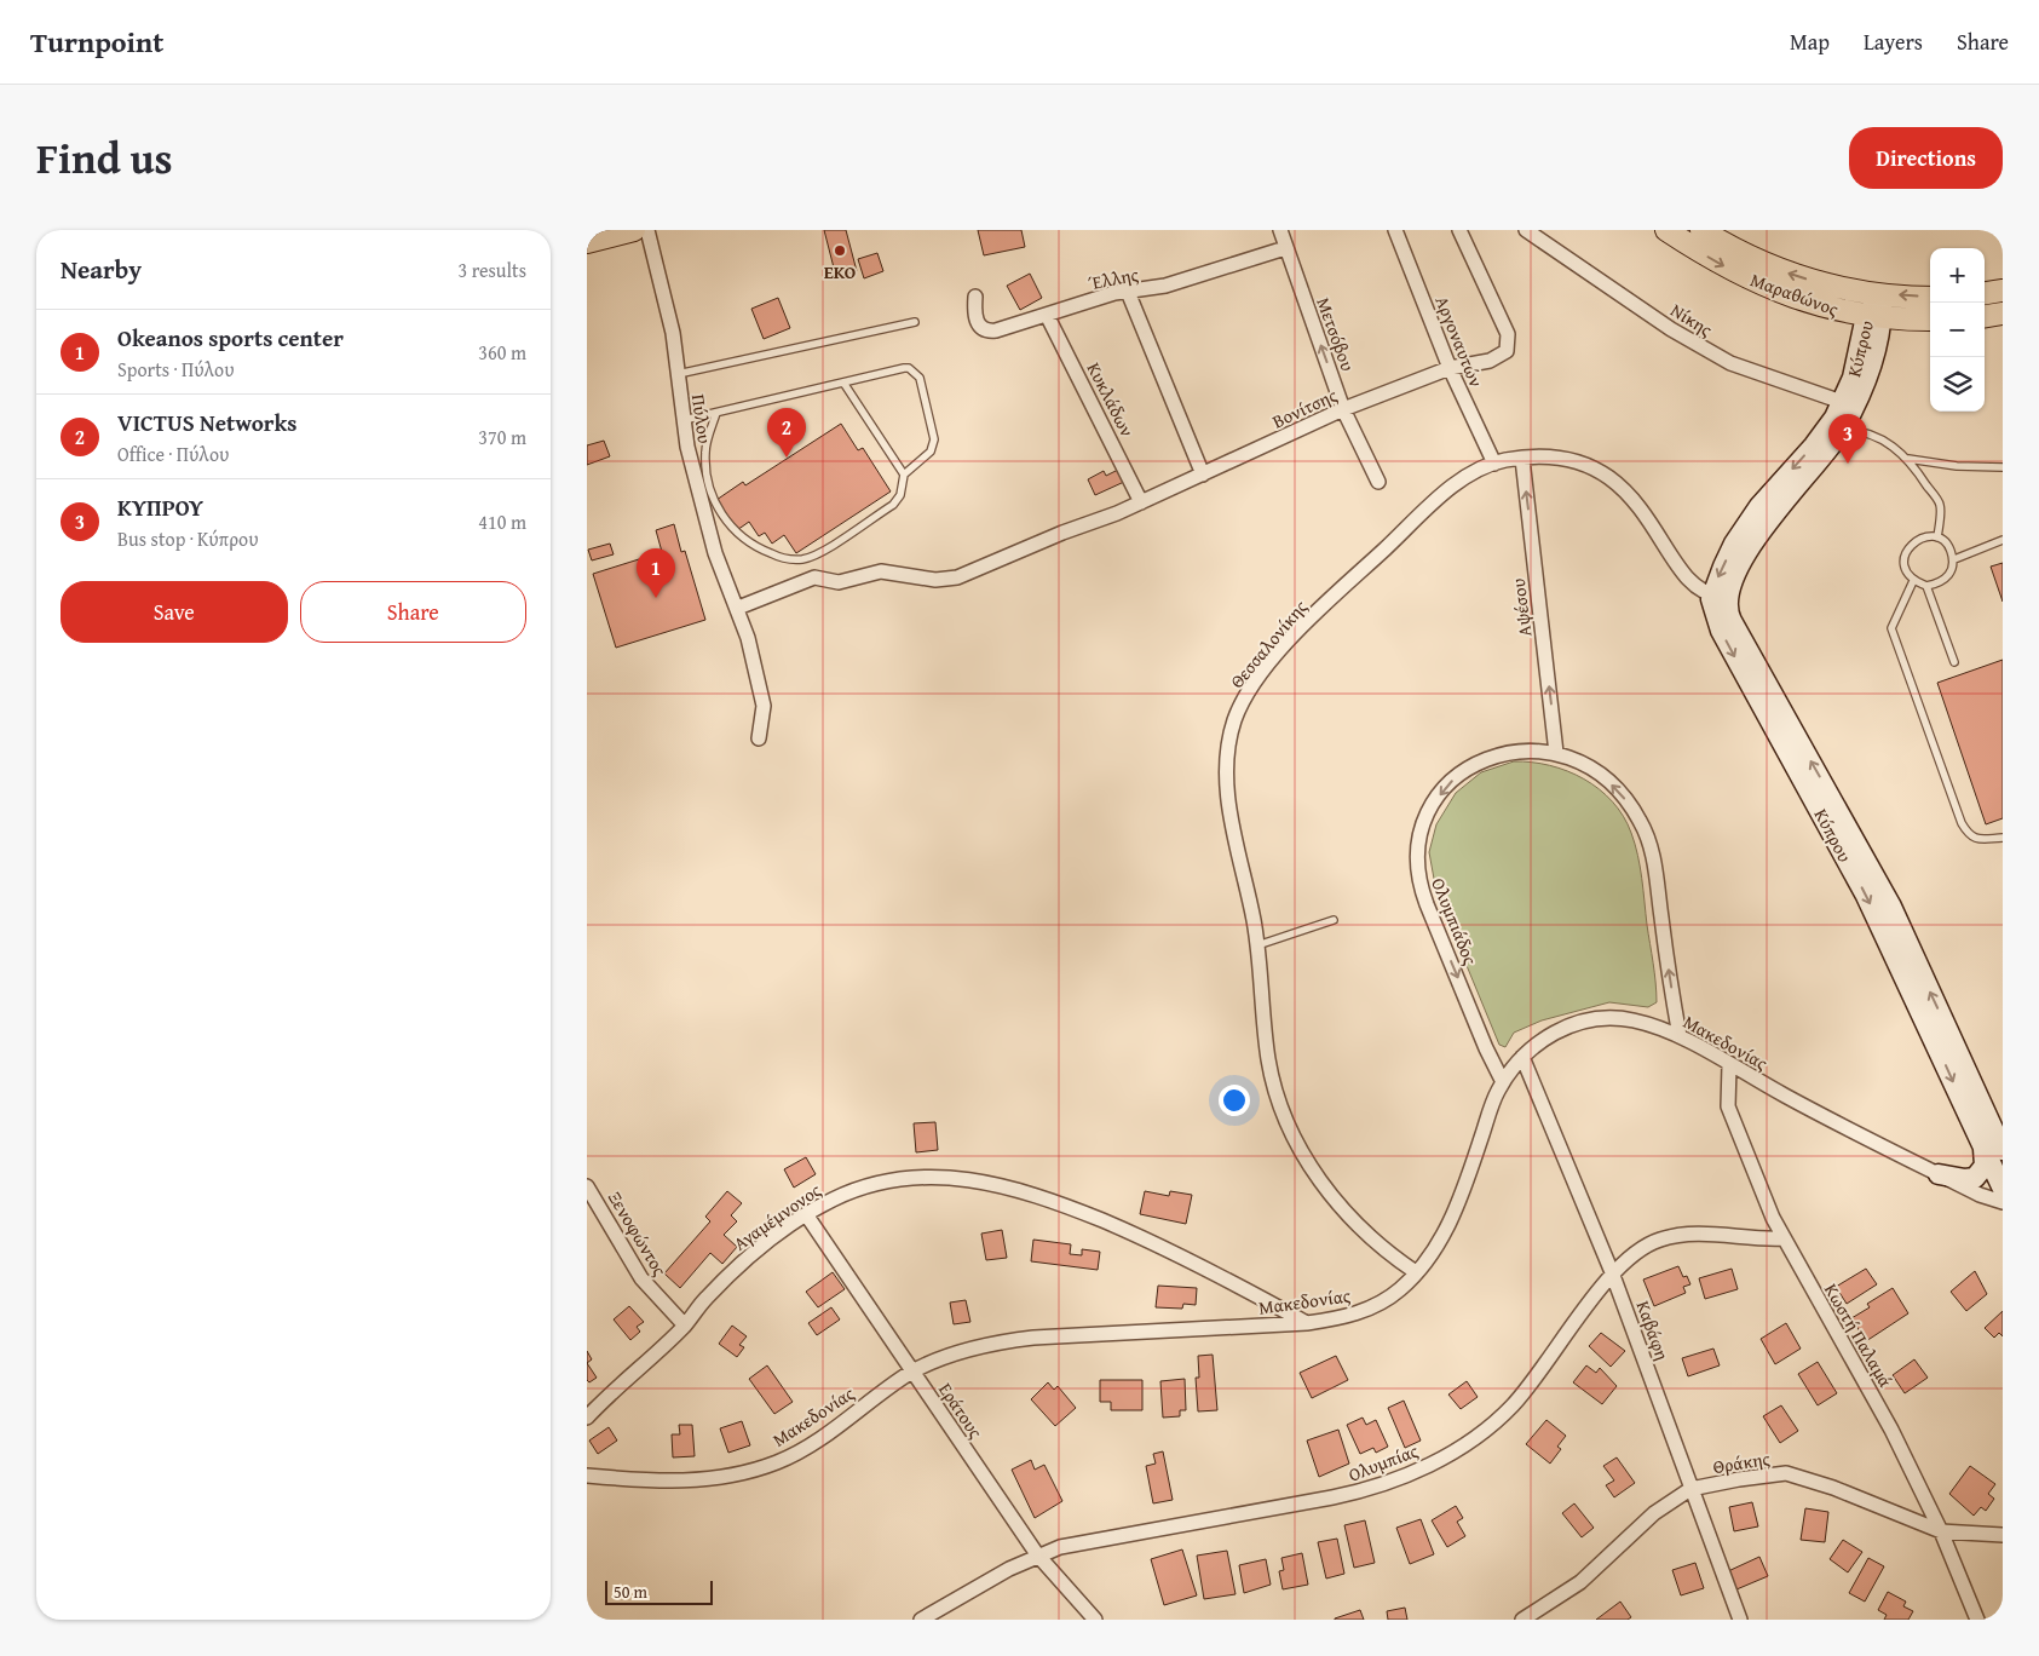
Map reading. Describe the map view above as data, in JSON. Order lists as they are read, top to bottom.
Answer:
{
  "streets": {
    "main road": ["Μαραθώνος", "Κύπρου"],
    "street": [
      "Έλλης",
      "Νίκης",
      "Μετσόβου",
      "Αργοναυτών",
      "Κυκλάδων",
      "Βονίτσης",
      "Πύλου",
      "Αψέσου",
      "Θεσσαλονίκης",
      "Ολυμπιάδος",
      "Μακεδονίας",
      "Αγαμέμνονος",
      "Ξενοφώντος",
      "Καβάφη",
      "Κωστή Παλαμά",
      "Εράτους",
      "Ολυμπίας",
      "Θράκης"
    ]
  },
  "crossings": [
    ["Έλλης", "Μετσόβου"],
    ["Έλλης", "Κυκλάδων"],
    ["Μαραθώνος", "Κύπρου"],
    ["Νίκης", "Κύπρου"],
    ["Μετσόβου", "Βονίτσης"],
    ["Αργοναυτών", "Βονίτσης"],
    ["Αργοναυτών", "Θεσσαλονίκης"],
    ["Κύπρου", "Θεσσαλονίκης"],
    ["Κυκλάδων", "Βονίτσης"],
    ["Βονίτσης", "Πύλου"],
    ["Αψέσου", "Θεσσαλονίκης"],
    ["Αψέσου", "Ολυμπιάδος"],
    ["Θεσσαλονίκης", "Μακεδονίας"],
    ["Ολυμπιάδος", "Μακεδονίας"],
    ["Μακεδονίας", "Αγαμέμνονος"],
    ["Μακεδονίας", "Καβάφη"],
    ["Μακεδονίας", "Κωστή Παλαμά"],
    ["Μακεδονίας", "Εράτους"],
    ["Αγαμέμνονος", "Ξενοφώντος"],
    ["Αγαμέμνονος", "Εράτους"],
    ["Καβάφη", "Ολυμπίας"],
    ["Καβάφη", "Θράκης"],
    ["Κωστή Παλαμά", "Ολυμπίας"],
    ["Κωστή Παλαμά", "Θράκης"],
    ["Εράτους", "Ολυμπίας"]
  ],
  "one_way": ["Μετσόβου", "Αψέσου"],
  "places": ["EKO"],
  "scale_bar": "50 m",
  "page": {
    "header": "Turnpoint",
    "nav": ["Map", "Layers", "Share"],
    "title": "Find us",
    "buttons": [
      "Directions",
      ["Save", "Share"]
    ],
    "heading": ["Nearby", "3 results"],
    "map_buttons": ["+", "−"],
    "list": [
      {
        "mark": "1",
        "name": "Okeanos sports center",
        "note": "Sports · Πύλου",
        "value": "360 m"
      },
      {
        "mark": "2",
        "name": "VICTUS Networks",
        "note": "Office · Πύλου",
        "value": "370 m"
      },
      {
        "mark": "3",
        "name": "ΚΥΠΡΟΥ",
        "note": "Bus stop · Κύπρου",
        "value": "410 m"
      }
    ],
    "pins": ["2", "3", "1"],
    "scale": "50 m"
  }
}
